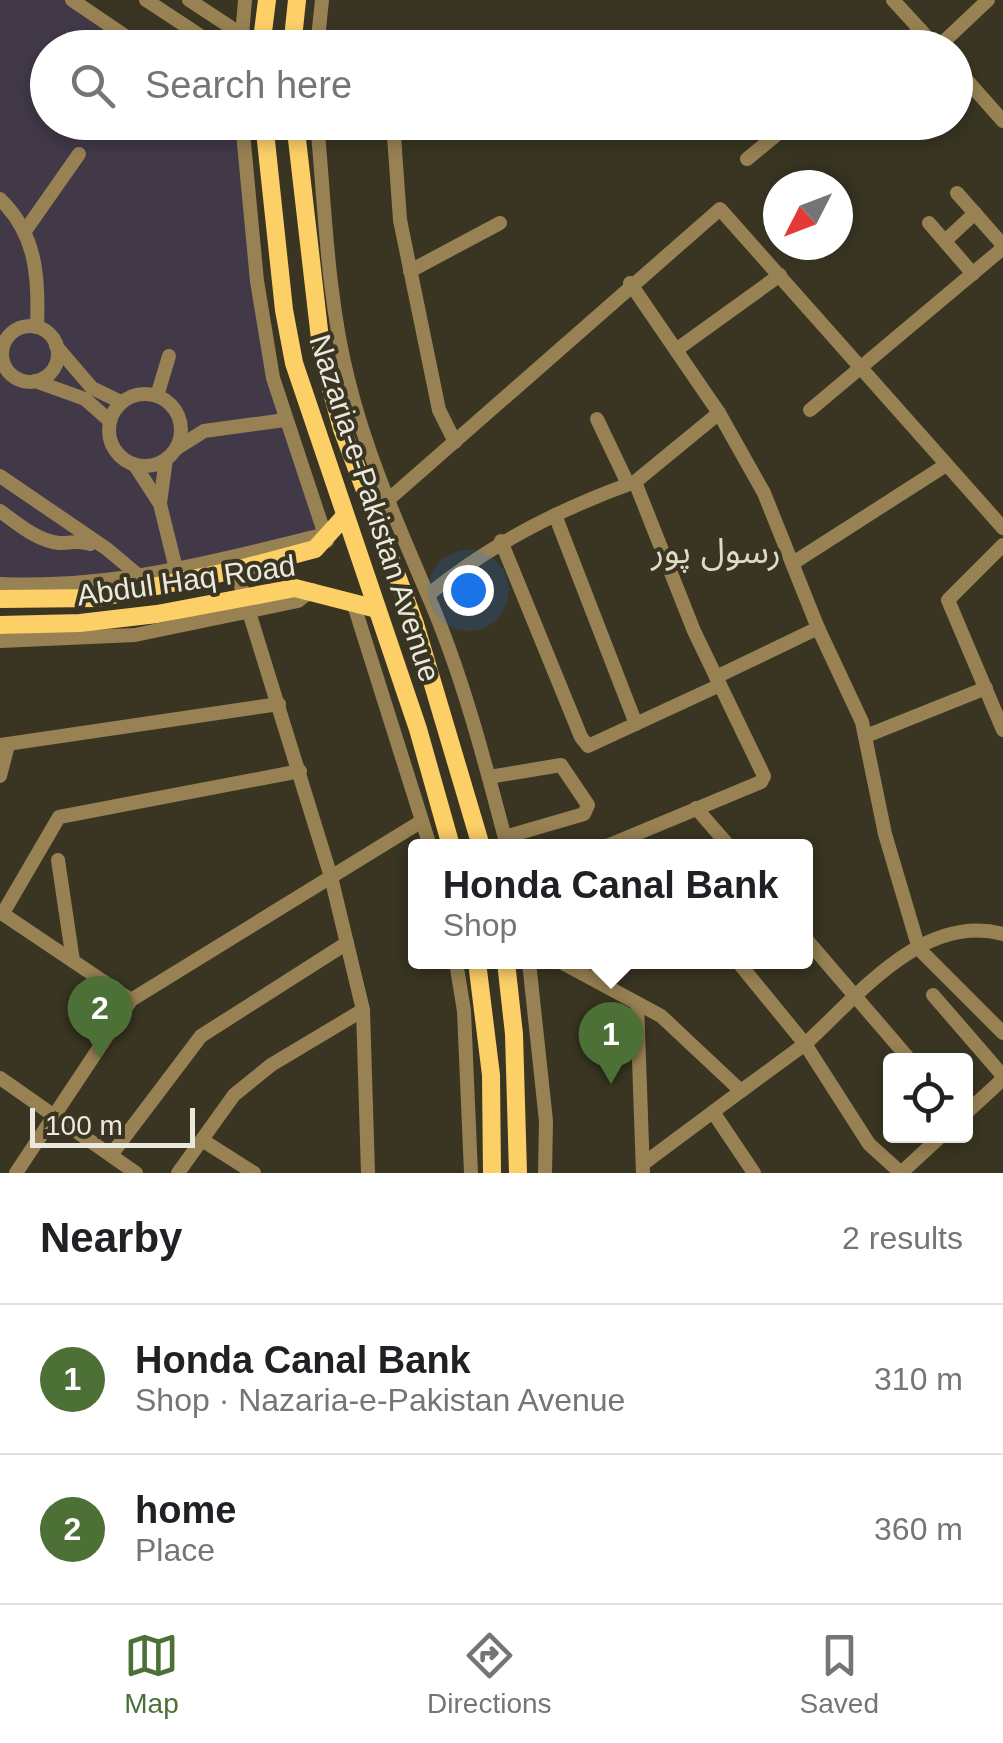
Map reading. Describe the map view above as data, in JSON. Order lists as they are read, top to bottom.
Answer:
{
  "streets": {
    "main road": ["Nazaria-e-Pakistan Avenue", "Abdul Haq Road"]
  },
  "crossings": [
    ["Nazaria-e-Pakistan Avenue", "Abdul Haq Road"]
  ],
  "districts": ["رسول پور"],
  "scale_bar": "100 m",
  "north": "bottom left",
  "page": {
    "search": "Search here",
    "popup": ["Honda Canal Bank", "Shop"],
    "pins": ["2", "1"],
    "scale": "100 m",
    "heading": ["Nearby", "2 results"],
    "list": [
      {
        "mark": "1",
        "name": "Honda Canal Bank",
        "note": "Shop · Nazaria-e-Pakistan Avenue",
        "value": "310 m"
      },
      {
        "mark": "2",
        "name": "home",
        "note": "Place",
        "value": "360 m"
      }
    ],
    "nav": ["Map", "Directions", "Saved"]
  }
}
